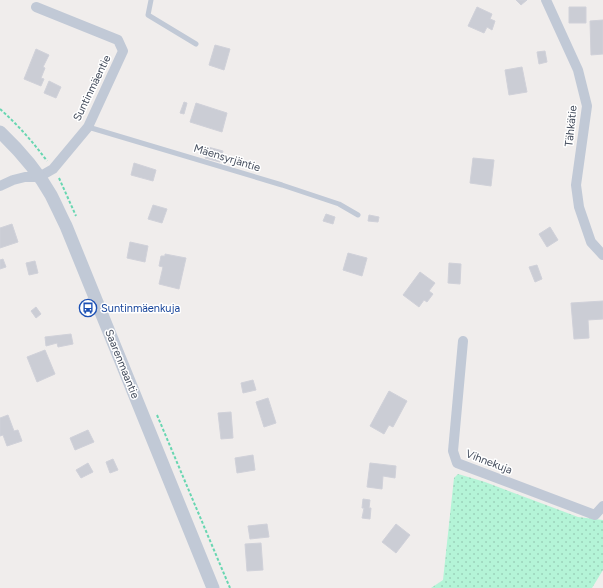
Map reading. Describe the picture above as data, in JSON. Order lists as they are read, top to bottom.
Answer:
{
  "streets": {
    "street": [
      "Suntinmäentie",
      "Tähkätie",
      "Saarenmaantie",
      "Vihnekuja"
    ],
    "lane": ["Mäensyrjäntie"]
  },
  "crossings": [
    ["Suntinmäentie", "Mäensyrjäntie"],
    ["Suntinmäentie", "Saarenmaantie"]
  ],
  "places": {
    "bus stop": ["Suntinmäenkuja"]
  }
}
